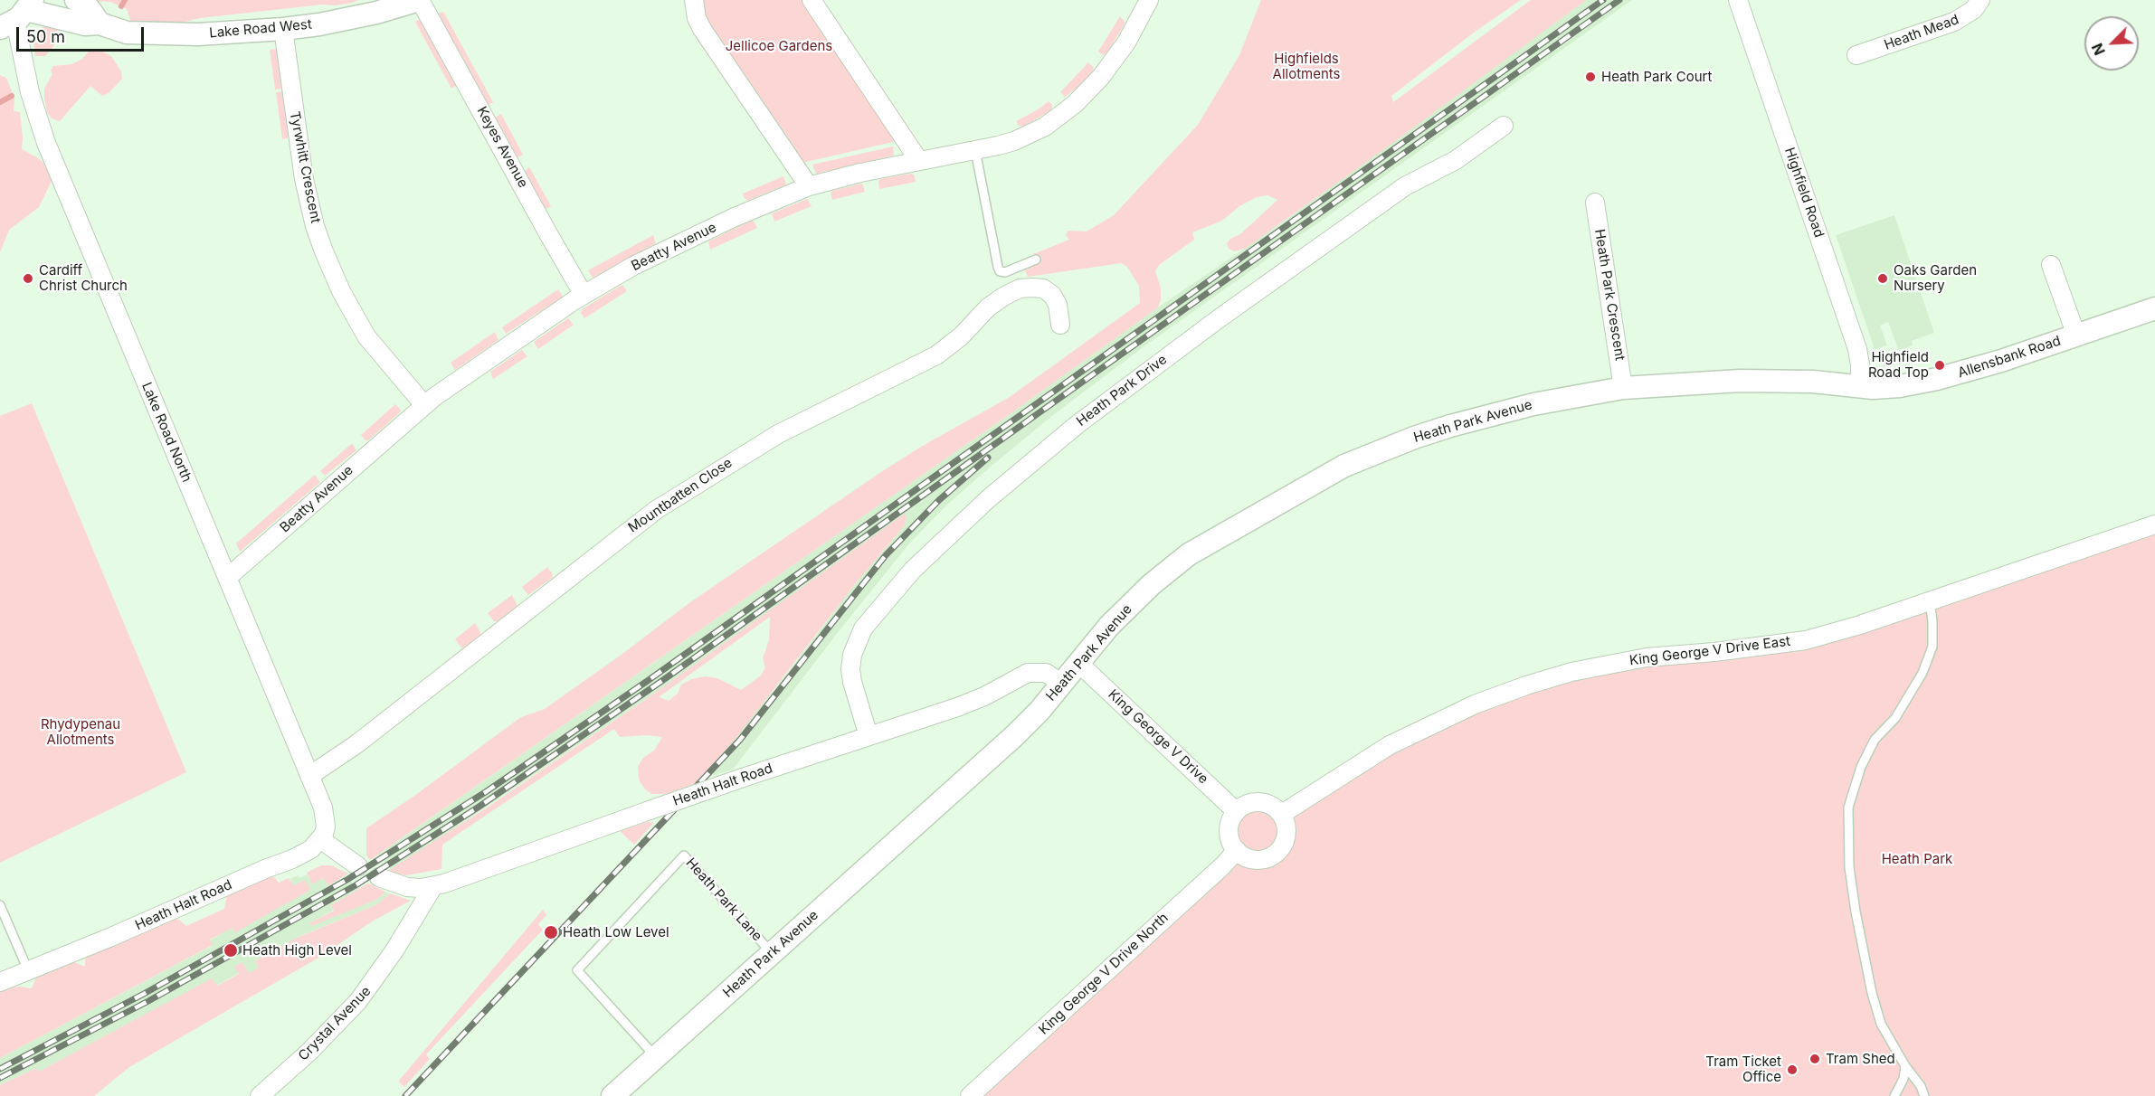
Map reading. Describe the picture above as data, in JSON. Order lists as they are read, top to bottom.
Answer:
{
  "streets": {
    "street": [
      "Lake Road West",
      "Heath Mead",
      "Keyes Avenue",
      "Tyrwhitt Crescent",
      "Highfield Road",
      "Beatty Avenue",
      "Heath Park Crescent",
      "Allensbank Road",
      "Heath Park Drive",
      "Heath Park Avenue",
      "Lake Road North",
      "Mountbatten Close",
      "King George V Drive East",
      "King George V Drive",
      "Heath Halt Road",
      "King George V Drive North",
      "Crystal Avenue"
    ],
    "lane": ["Heath Park Lane"]
  },
  "crossings": [
    ["Lake Road West", "Keyes Avenue"],
    ["Lake Road West", "Tyrwhitt Crescent"],
    ["Lake Road West", "Lake Road North"],
    ["Keyes Avenue", "Beatty Avenue"],
    ["Tyrwhitt Crescent", "Beatty Avenue"],
    ["Highfield Road", "Allensbank Road"],
    ["Highfield Road", "Heath Park Avenue"],
    ["Beatty Avenue", "Lake Road North"],
    ["Heath Park Crescent", "Heath Park Avenue"],
    ["Allensbank Road", "Heath Park Avenue"],
    ["Heath Park Drive", "Heath Halt Road"],
    ["Heath Park Avenue", "King George V Drive"],
    ["Heath Park Avenue", "Heath Halt Road"],
    ["Heath Park Avenue", "Heath Park Lane"],
    ["Lake Road North", "Mountbatten Close"],
    ["Lake Road North", "Heath Halt Road"],
    ["King George V Drive East", "King George V Drive"],
    ["King George V Drive East", "King George V Drive North"],
    ["King George V Drive", "King George V Drive North"],
    ["Heath Halt Road", "Crystal Avenue"]
  ],
  "parks": [
    "Jellicoe Gardens",
    "Highfields Allotments",
    "Rhydypenau Allotments",
    "Heath Park"
  ],
  "places": [
    "Heath Park Court",
    "Cardiff Christ Church",
    "Oaks Garden Nursery",
    "Highfield Road Top",
    "Heath Low Level",
    "Heath High Level",
    "Tram Shed",
    "Tram Ticket Office"
  ],
  "scale_bar": "50 m",
  "north": "bottom left"
}
